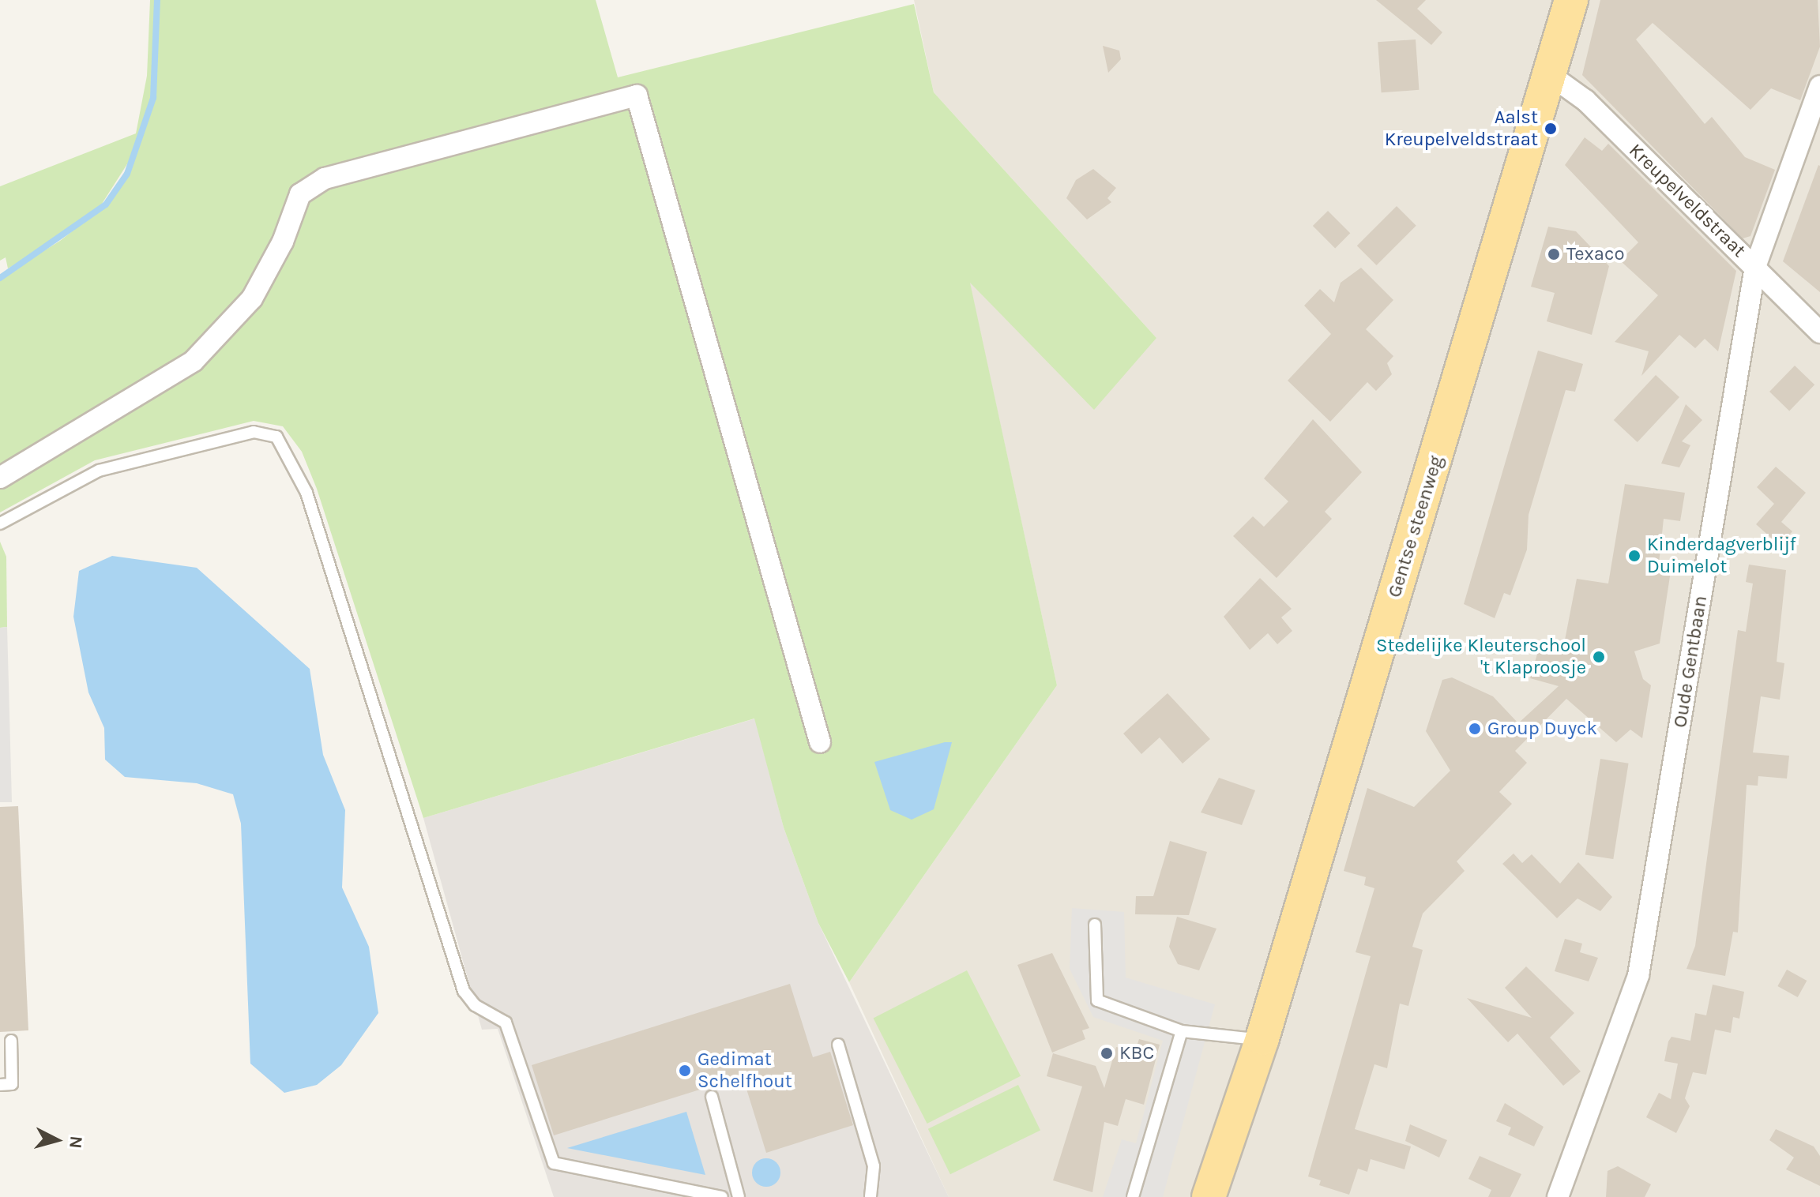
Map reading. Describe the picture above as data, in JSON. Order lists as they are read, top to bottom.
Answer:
{
  "streets": {
    "main road": ["Gentse steenweg"],
    "street": ["Kreupelveldstraat", "Oude Gentbaan"]
  },
  "crossings": [
    ["Kreupelveldstraat", "Gentse steenweg"],
    ["Kreupelveldstraat", "Oude Gentbaan"]
  ],
  "places": [
    "Aalst Kreupelveldstraat",
    "Texaco",
    "Kinderdagverblijf Duimelot",
    "Stedelijke Kleuterschool 't Klaproosje",
    "Group Duyck",
    "KBC",
    "Gedimat Schelfhout"
  ],
  "north": "right"
}
